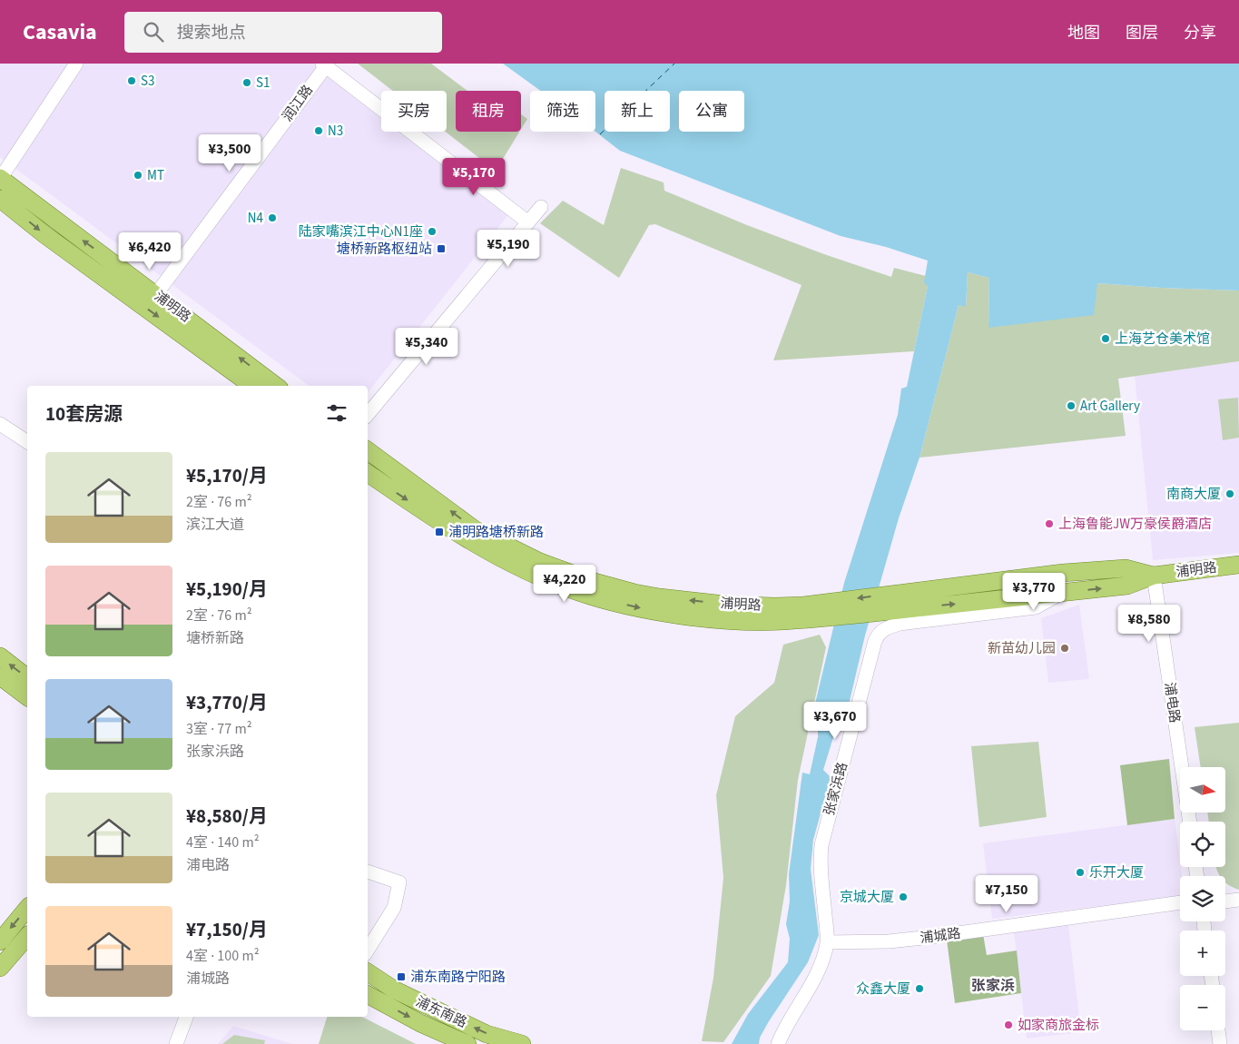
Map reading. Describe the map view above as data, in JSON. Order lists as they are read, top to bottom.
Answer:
{
  "streets": {
    "main road": ["浦明路", "浦东南路"],
    "street": [
      "润江路",
      "浦电路",
      "张家浜路",
      "浦城路"
    ]
  },
  "crossings": [
    ["润江路", "浦明路"],
    ["浦明路", "浦电路"],
    ["浦明路", "张家浜路"],
    ["张家浜路", "浦城路"]
  ],
  "districts": ["张家浜"],
  "places": {
    "other": [
      "S3",
      "S1",
      "N3",
      "MT",
      "N4",
      "陆家嘴滨江中心N1座",
      "上海艺仓美术馆",
      "Art Gallery",
      "南商大厦",
      "上海鲁能JW万豪侯爵酒店",
      "新苗幼儿园",
      "乐开大厦",
      "京城大厦",
      "众鑫大厦",
      "如家商旅金标"
    ],
    "transit": ["塘桥新路枢纽站", "浦明路塘桥新路", "浦东南路宁阳路"]
  },
  "north": "right",
  "page": {
    "header": "Casavia",
    "search": "搜索地点",
    "nav": ["地图", "图层", "分享"],
    "chip": [
      "买房",
      "租房",
      "筛选",
      "新上",
      "公寓"
    ],
    "price": [
      "¥3,500",
      "¥5,170",
      "¥5,190",
      "¥6,420",
      "¥5,340",
      "¥4,220",
      "¥3,770",
      "¥8,580",
      "¥3,670",
      "¥7,150"
    ],
    "heading": "10套房源",
    "list": [
      {
        "name": "¥5,170/月",
        "note": "2室 · 76 m² · 滨江大道"
      },
      {
        "name": "¥5,190/月",
        "note": "2室 · 76 m² · 塘桥新路"
      },
      {
        "name": "¥3,770/月",
        "note": "3室 · 77 m² · 张家浜路"
      },
      {
        "name": "¥8,580/月",
        "note": "4室 · 140 m² · 浦电路"
      },
      {
        "name": "¥7,150/月",
        "note": "4室 · 100 m² · 浦城路"
      }
    ],
    "map_buttons": ["+", "−"]
  }
}
